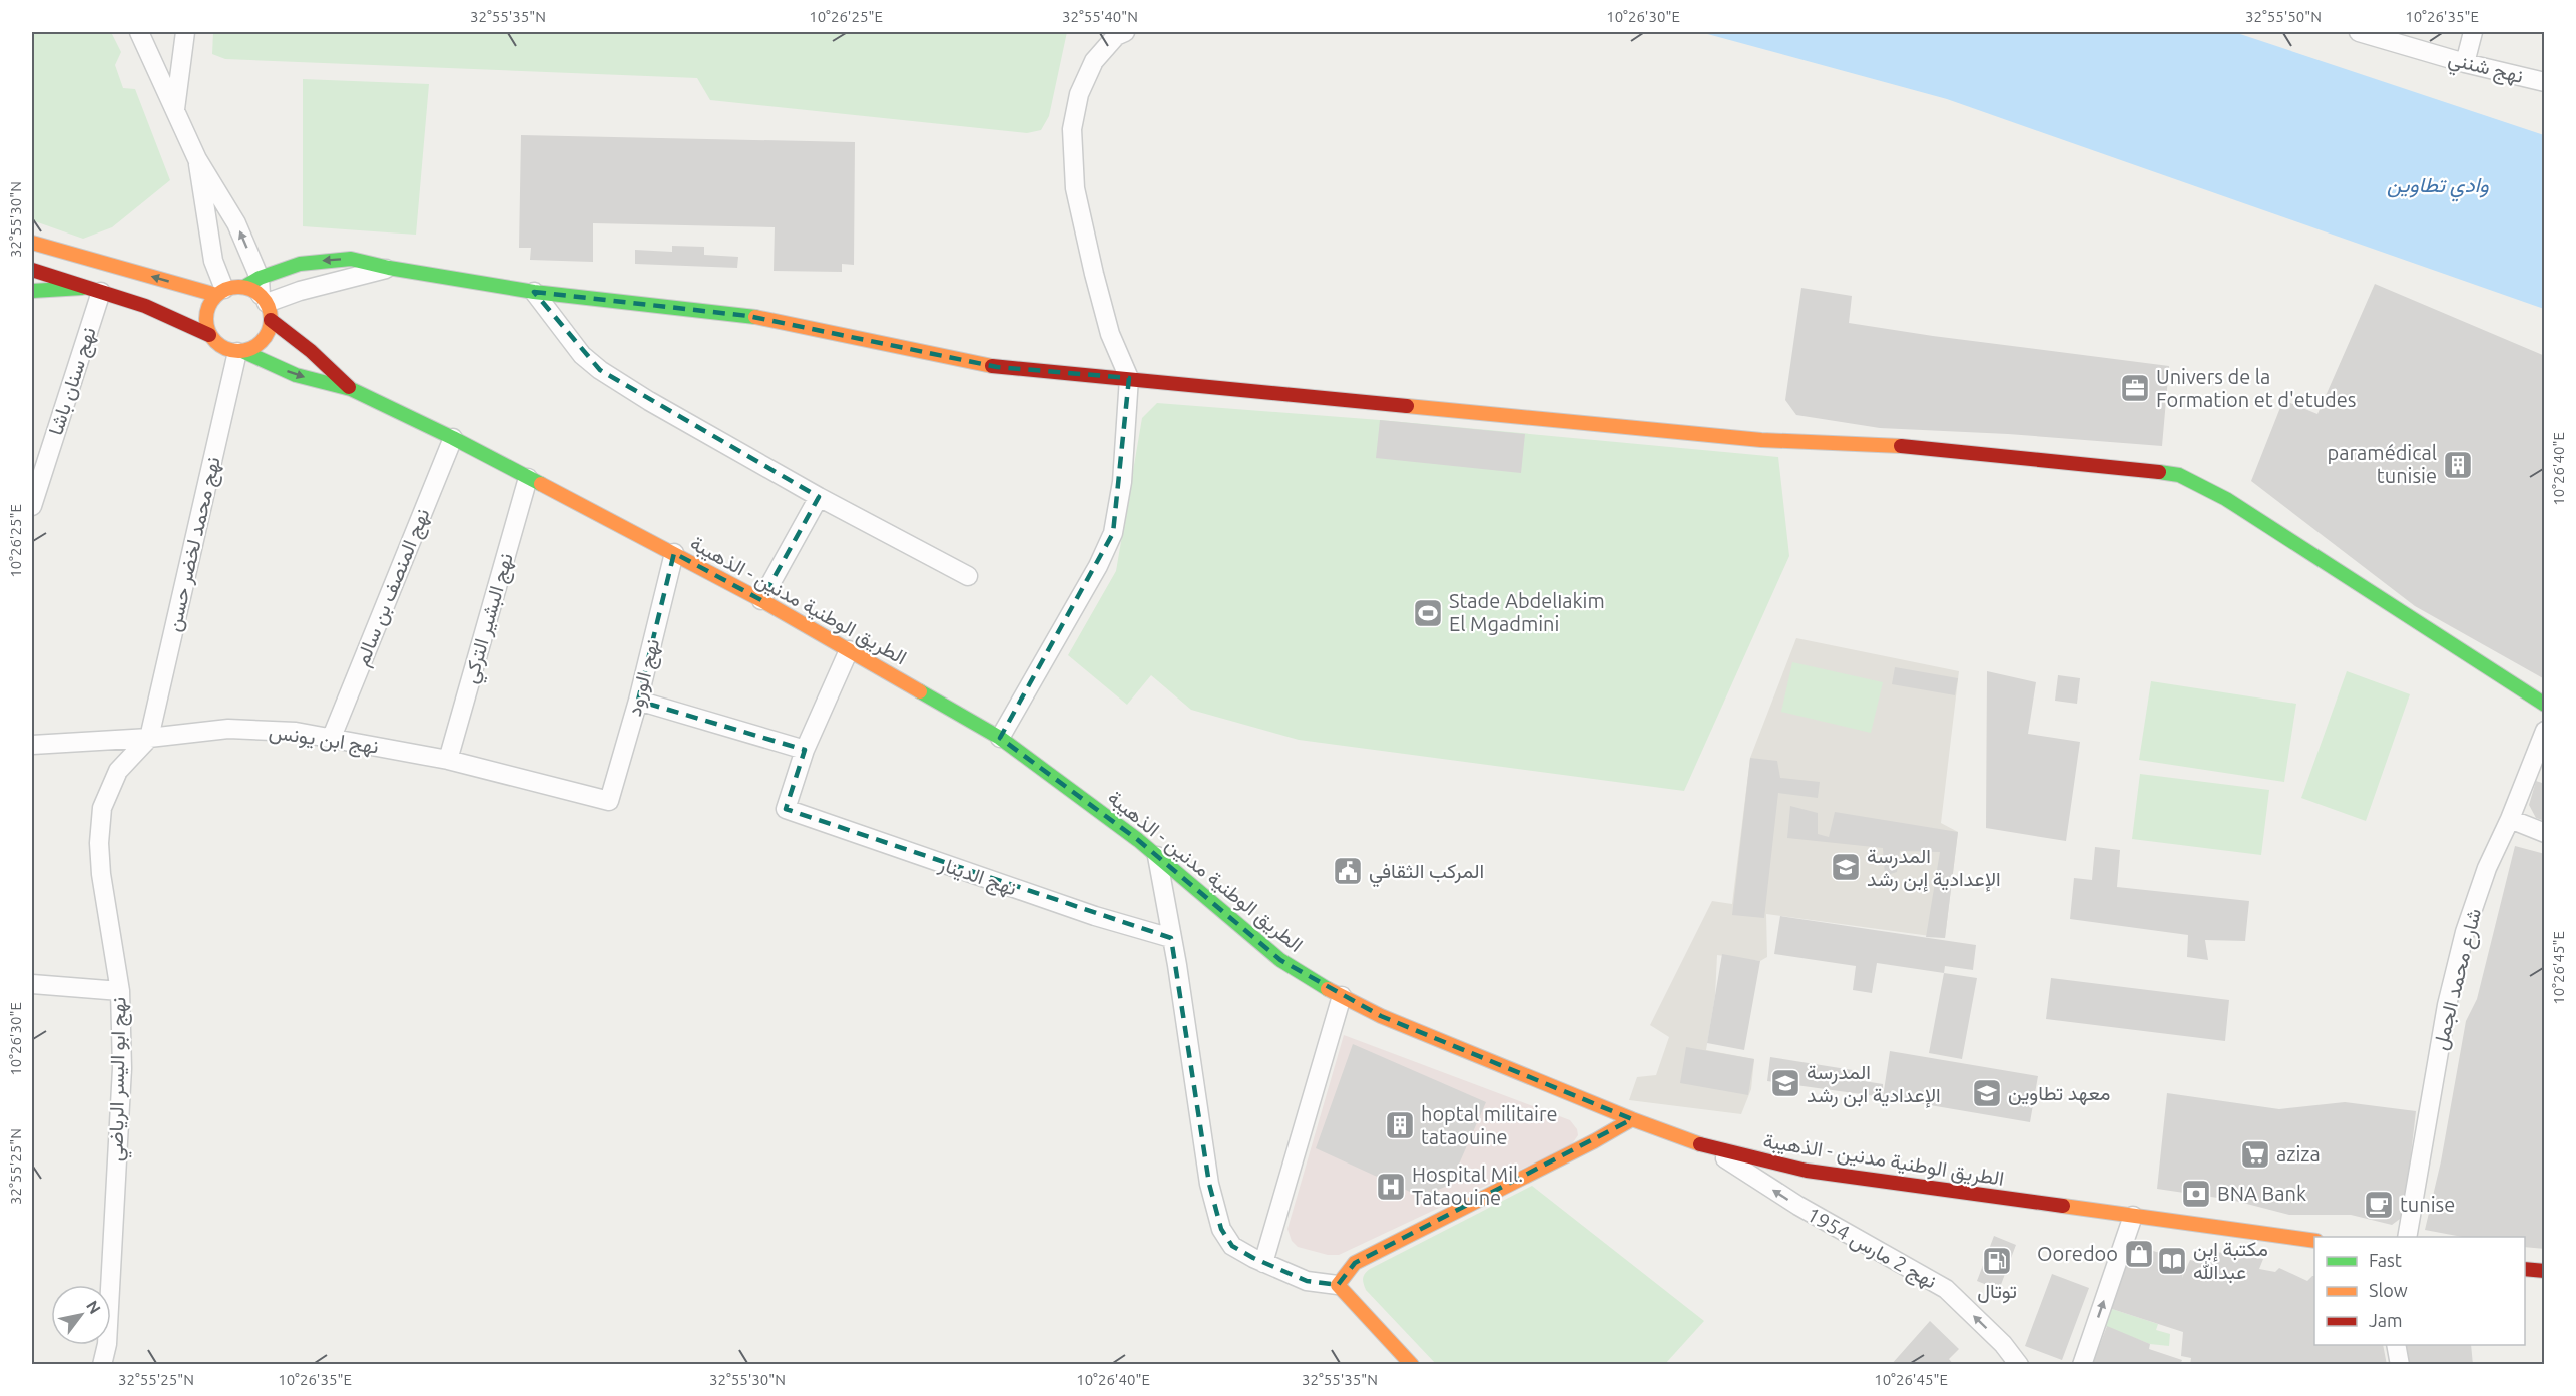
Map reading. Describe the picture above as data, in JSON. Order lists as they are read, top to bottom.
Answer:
{
  "streets": {
    "main road": ["الطريق الوطنية مدنين - الذهيبة"],
    "street": [
      "نهج شنني",
      "نهج سنان باشا",
      "نهج محمد لخضر حسن",
      "نهج المنصف بن سالم",
      "نهج البشير التركي",
      "نهج الورود",
      "نهج ابن يونس",
      "نهج الدينار",
      "شارع محمد الجمل",
      "نهج ابو اليسر الرياضي",
      "نهج 2 مارس 1954"
    ]
  },
  "crossings": [
    ["نهج محمد لخضر حسن", "الطريق الوطنية مدنين - الذهيبة"],
    ["نهج محمد لخضر حسن", "نهج ابن يونس"],
    ["نهج محمد لخضر حسن", "نهج ابو اليسر الرياضي"],
    ["نهج المنصف بن سالم", "الطريق الوطنية مدنين - الذهيبة"],
    ["نهج المنصف بن سالم", "نهج ابن يونس"],
    ["الطريق الوطنية مدنين - الذهيبة", "نهج البشير التركي"],
    ["الطريق الوطنية مدنين - الذهيبة", "نهج الورود"],
    ["الطريق الوطنية مدنين - الذهيبة", "نهج 2 مارس 1954"],
    ["نهج البشير التركي", "نهج ابن يونس"],
    ["نهج الورود", "نهج ابن يونس"],
    ["نهج ابن يونس", "نهج ابو اليسر الرياضي"]
  ],
  "one_way": ["نهج 2 مارس 1954"],
  "water": ["وادي تطاوين"],
  "places": {
    "office": ["Univers de la Formation et d'etudes"],
    "building": ["paramédical tunisie", "hoptal militaire tataouine"],
    "sports": ["Stade Abdelاakim El Mgadmini"],
    "school or university": ["المدرسة الإعدادية إبن رشد", "المدرسة الإعدادية ابن رشد", "معهد تطاوين"],
    "public building": ["المركب الثقافي"],
    "supermarket": ["aziza"],
    "hospital": ["Hospital Mil. Tataouine"],
    "bank": ["BNA Bank"],
    "cafe": ["tunise"],
    "shop": ["Ooredoo"],
    "fuel station": ["توتال"],
    "library": ["مكتبة إبن عبدالله"]
  },
  "legend": ["Fast", "Slow", "Jam"],
  "north": "top right",
  "coordinates": [
    "32°55'35\"N",
    "10°26'25\"E",
    "32°55'40\"N",
    "10°26'30\"E",
    "32°55'50\"N",
    "10°26'35\"E",
    "32°55'30\"N",
    "10°26'40\"E",
    "10°26'45\"E",
    "32°55'25\"N"
  ]
}
